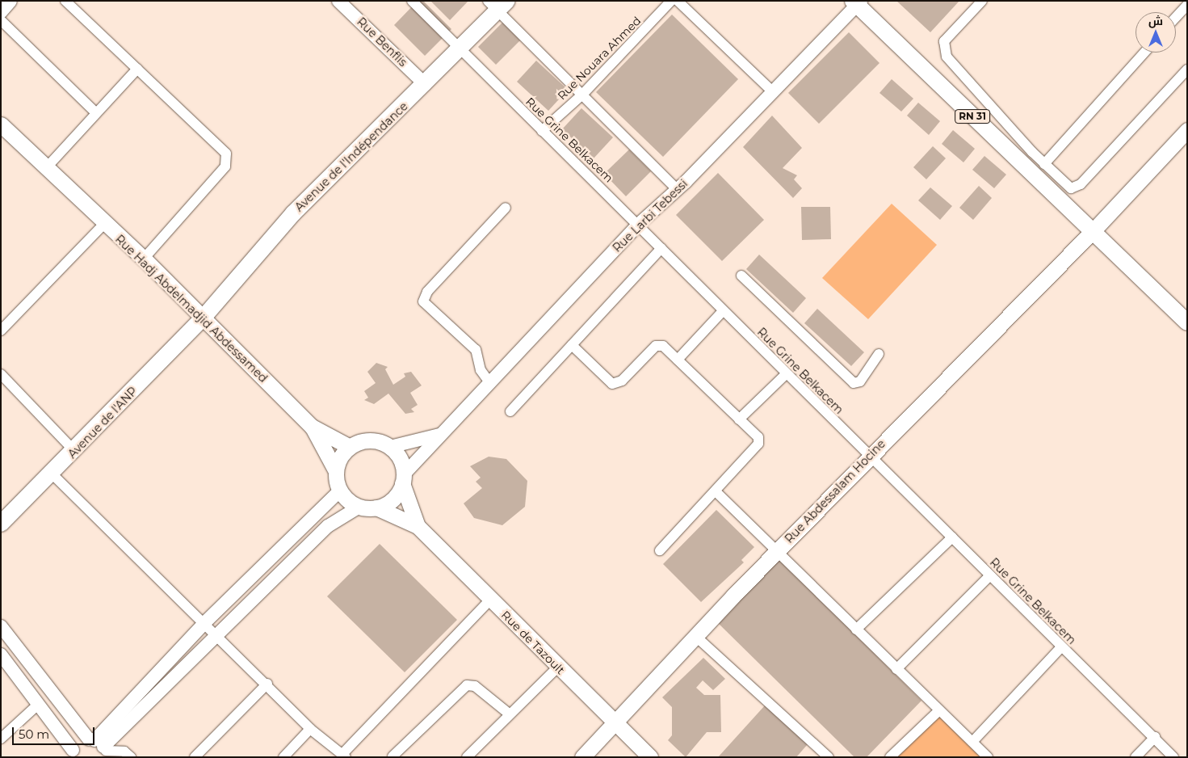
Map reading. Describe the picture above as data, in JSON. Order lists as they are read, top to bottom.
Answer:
{
  "streets": {
    "main road": [
      "RN 31",
      "Avenue de l'Indépendance",
      "Rue Hadj Abdelmadjid Abdessamed",
      "Avenue de l'ANP",
      "Rue Abdessalam Hocine",
      "Rue de Tazoult"
    ],
    "street": [
      "Rue Benflis",
      "Rue Nouara Ahmed",
      "Rue Grine Belkacem",
      "Rue Larbi Tebessi"
    ]
  },
  "crossings": [
    ["Rue Benflis", "Avenue de l'Indépendance"],
    ["Rue Nouara Ahmed", "Rue Grine Belkacem"],
    ["RN 31", "Rue Larbi Tebessi"],
    ["RN 31", "Rue Abdessalam Hocine"],
    ["Rue Grine Belkacem", "Avenue de l'Indépendance"],
    ["Rue Grine Belkacem", "Rue Larbi Tebessi"],
    ["Rue Grine Belkacem", "Rue Abdessalam Hocine"],
    ["Avenue de l'Indépendance", "Rue Hadj Abdelmadjid Abdessamed"],
    ["Avenue de l'Indépendance", "Avenue de l'ANP"],
    ["Rue Larbi Tebessi", "Rue Hadj Abdelmadjid Abdessamed"],
    ["Rue Larbi Tebessi", "Rue de Tazoult"],
    ["Rue Hadj Abdelmadjid Abdessamed", "Avenue de l'ANP"],
    ["Rue Hadj Abdelmadjid Abdessamed", "Rue de Tazoult"],
    ["Rue Abdessalam Hocine", "Rue de Tazoult"]
  ],
  "scale_bar": "50 m",
  "north": "top"
}
